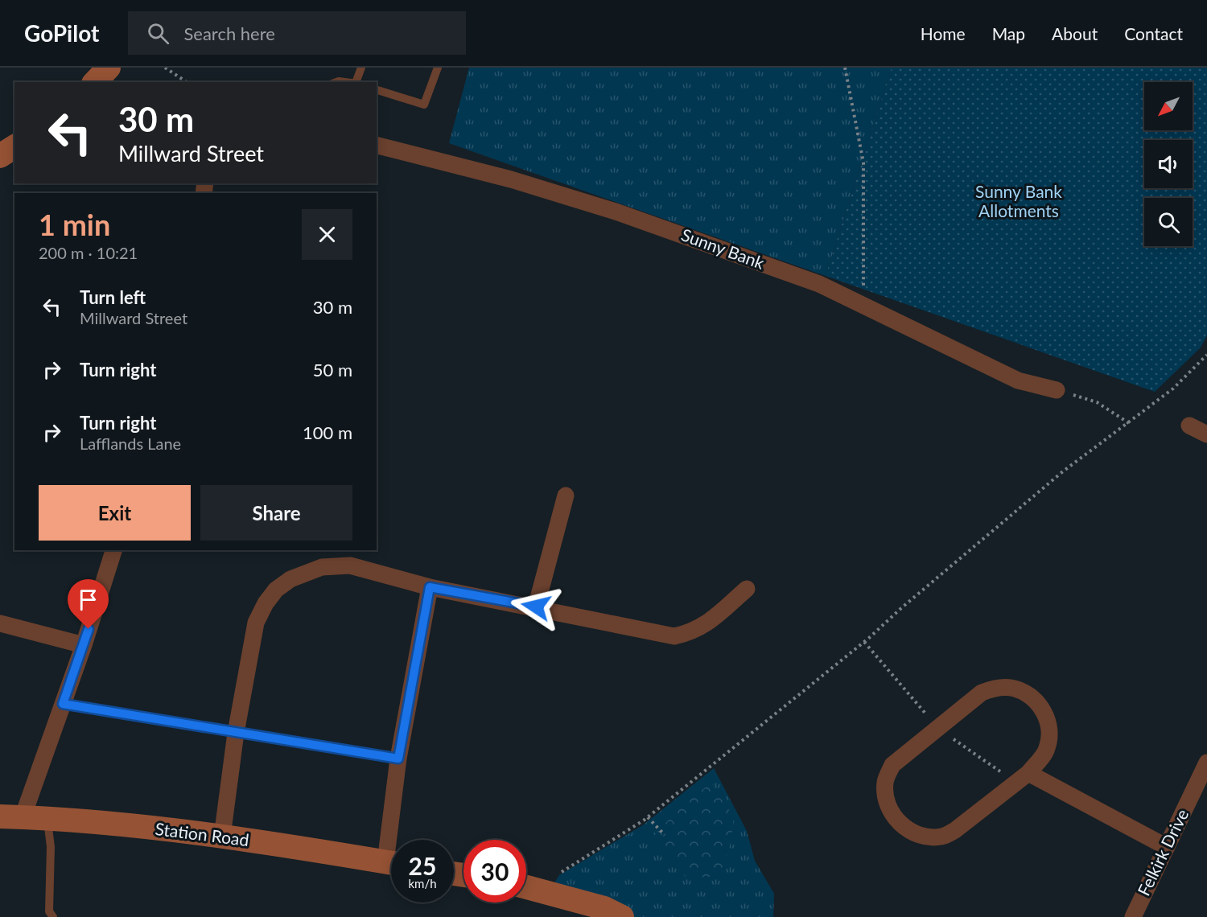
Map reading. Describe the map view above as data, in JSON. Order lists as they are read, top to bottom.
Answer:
{
  "streets": {
    "street": ["Sunny Bank", "Station Road", "Felkirk Drive"]
  },
  "parks": ["Sunny Bank Allotments"],
  "north": "bottom left",
  "page": {
    "header": "GoPilot",
    "search": "Search here",
    "nav": [
      "Home",
      "Map",
      "About",
      "Contact"
    ],
    "turn": ["30 m", "Millward Street"],
    "heading": ["1 min", "200 m · 10:21"],
    "list": [
      {
        "name": "Turn left",
        "note": "Millward Street",
        "value": "30 m"
      },
      {
        "name": "Turn right",
        "value": "50 m"
      },
      {
        "name": "Turn right",
        "note": "Lafflands Lane",
        "value": "100 m"
      }
    ],
    "buttons": ["Exit", "Share"],
    "speed": "25 km/h",
    "limit": "30"
  }
}
